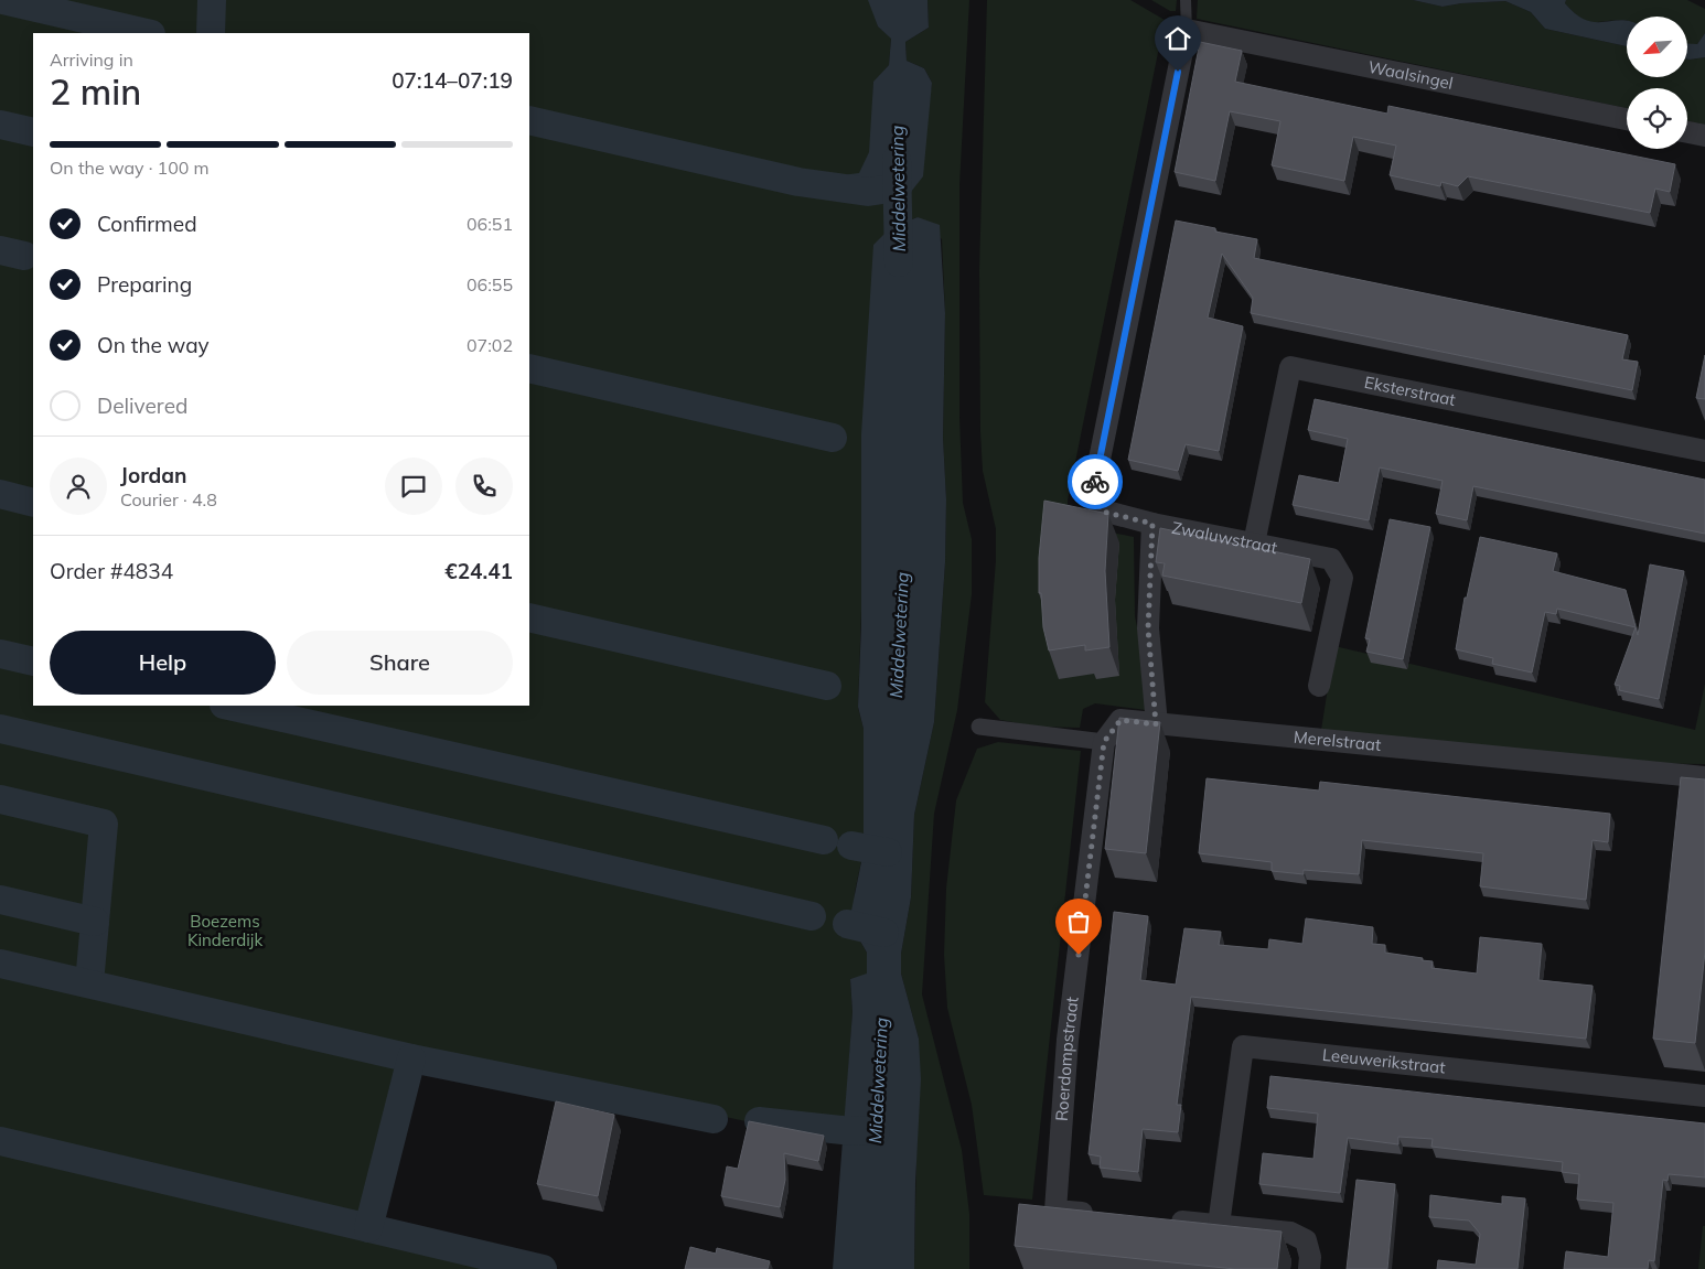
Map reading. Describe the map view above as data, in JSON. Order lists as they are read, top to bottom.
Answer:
{
  "streets": {
    "street": [
      "Waalsingel",
      "Eksterstraat",
      "Zwaluwstraat",
      "Merelstraat",
      "Roerdompstraat",
      "Leeuwerikstraat"
    ]
  },
  "crossings": [
    ["Eksterstraat", "Zwaluwstraat"],
    ["Zwaluwstraat", "Merelstraat"],
    ["Merelstraat", "Roerdompstraat"]
  ],
  "water": ["Middelwetering"],
  "parks": ["Boezems Kinderdijk"],
  "north": "bottom left",
  "page": {
    "heading": ["2 min", "Arriving in", "07:14–07:19"],
    "panel": [
      "Jordan",
      "Courier · 4.8",
      "Order #4834",
      "€24.41"
    ],
    "bar": "On the way · 100 m",
    "list": [
      ["Confirmed", "06:51"],
      ["Preparing", "06:55"],
      ["On the way", "07:02"],
      "Delivered"
    ],
    "buttons": ["Help", "Share"]
  }
}
